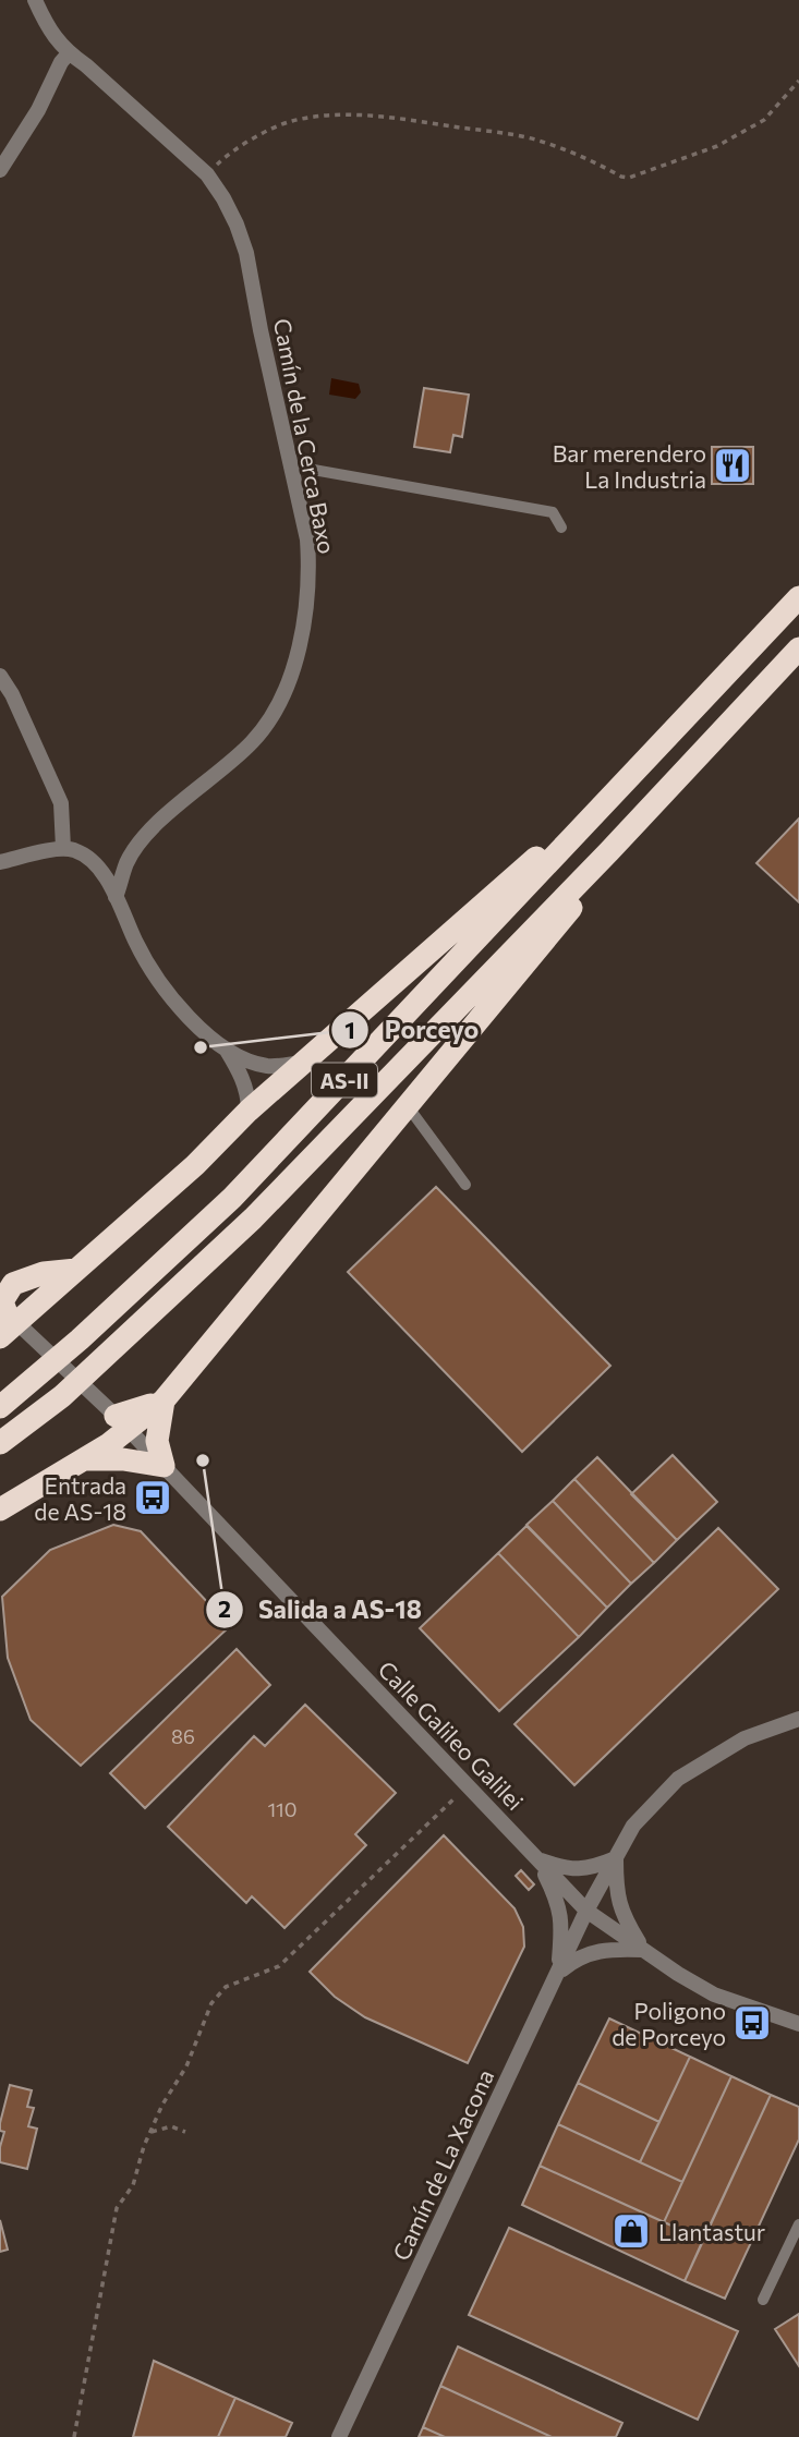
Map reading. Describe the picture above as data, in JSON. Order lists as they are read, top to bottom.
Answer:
{
  "streets": {
    "highway": ["AS-II"],
    "street": ["Camín de la Cerca Baxo", "Calle Galileo Galilei", "Camín de La Xacona"]
  },
  "crossings": [
    ["Calle Galileo Galilei", "Camín de La Xacona"]
  ],
  "places": {
    "restaurant": ["Bar merendero La Industria"],
    "other": ["Porceyo", "Salida a AS-18"],
    "bus stop": ["Entrada de AS-18", "Poligono de Porceyo"],
    "shop": ["Llantastur"]
  },
  "house_numbers": ["86", "110"]
}
